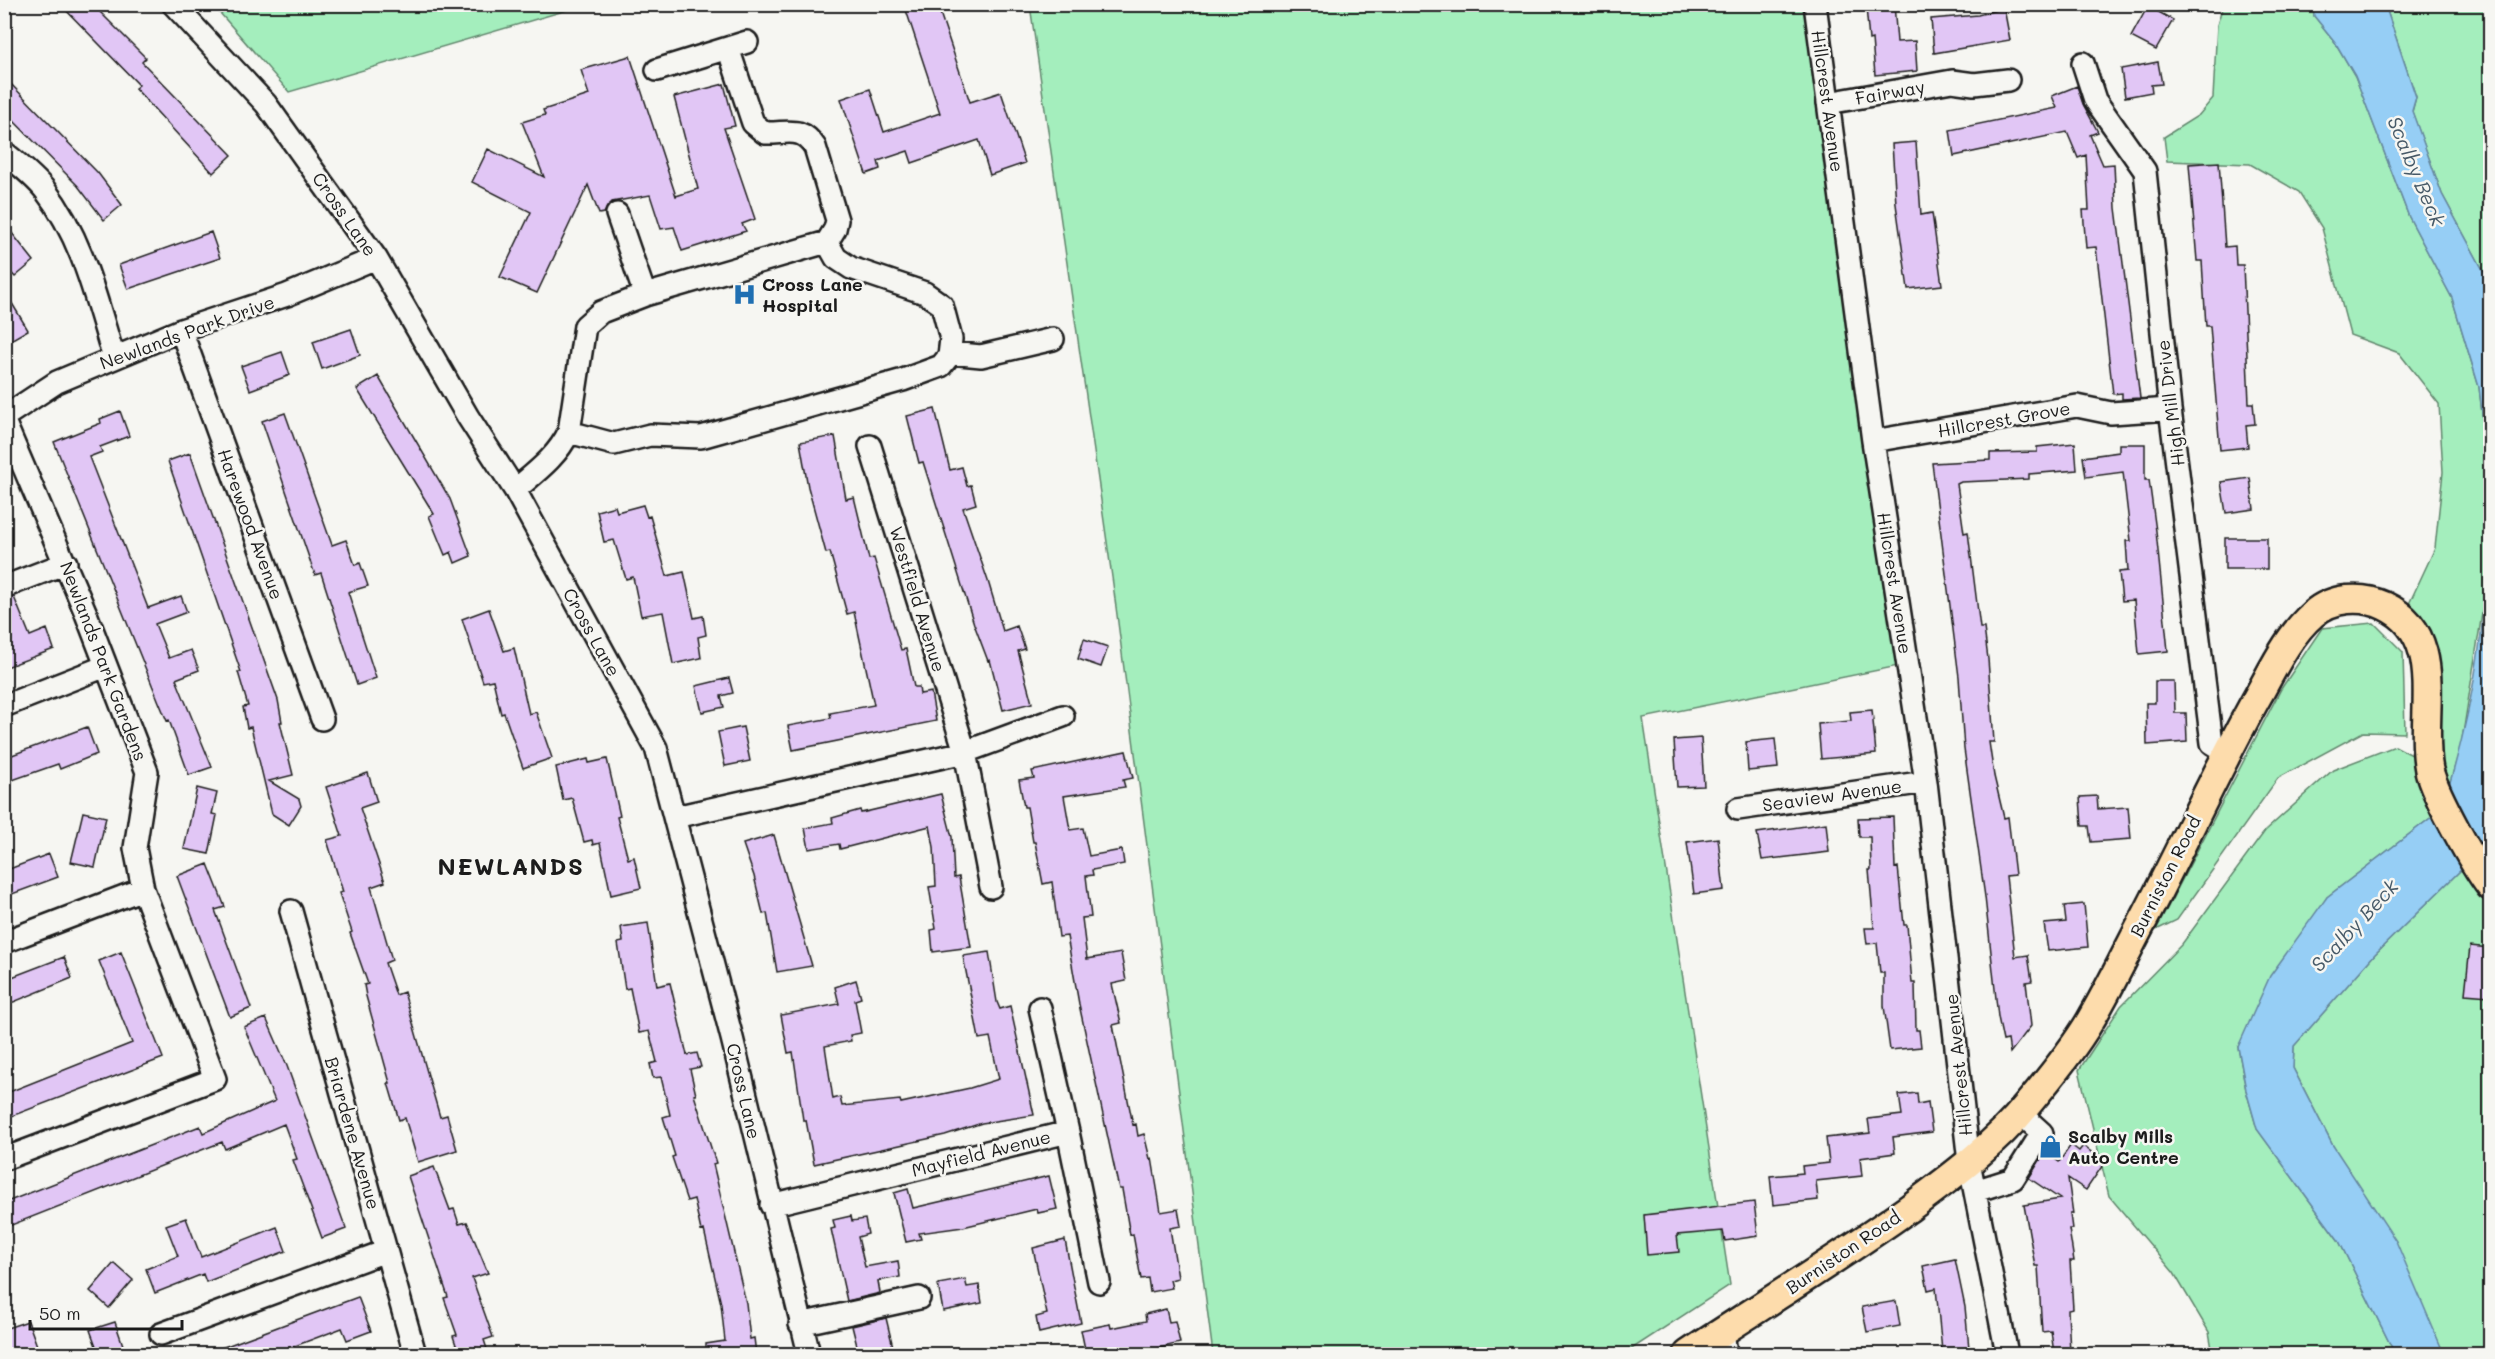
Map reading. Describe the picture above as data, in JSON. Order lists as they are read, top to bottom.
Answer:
{
  "streets": {
    "main road": ["Burniston Road"],
    "street": [
      "Fairway",
      "Hillcrest Avenue",
      "Cross Lane",
      "Newlands Park Drive",
      "High Mill Drive",
      "Hillcrest Grove",
      "Harewood Avenue",
      "Westfield Avenue",
      "Newlands Park Gardens",
      "Seaview Avenue",
      "Briardene Avenue",
      "Mayfield Avenue"
    ]
  },
  "crossings": [
    ["Fairway", "Hillcrest Avenue"],
    ["Hillcrest Avenue", "Hillcrest Grove"],
    ["Hillcrest Avenue", "Seaview Avenue"],
    ["Hillcrest Avenue", "Burniston Road"],
    ["Cross Lane", "Newlands Park Drive"],
    ["Cross Lane", "Mayfield Avenue"],
    ["Newlands Park Drive", "Harewood Avenue"],
    ["Newlands Park Drive", "Newlands Park Gardens"],
    ["High Mill Drive", "Hillcrest Grove"],
    ["High Mill Drive", "Burniston Road"]
  ],
  "districts": ["NEWLANDS"],
  "water": ["Scalby Beck"],
  "places": {
    "hospital": ["Cross Lane Hospital"],
    "shop": ["Scalby Mills Auto Centre"]
  },
  "scale_bar": "50 m"
}
